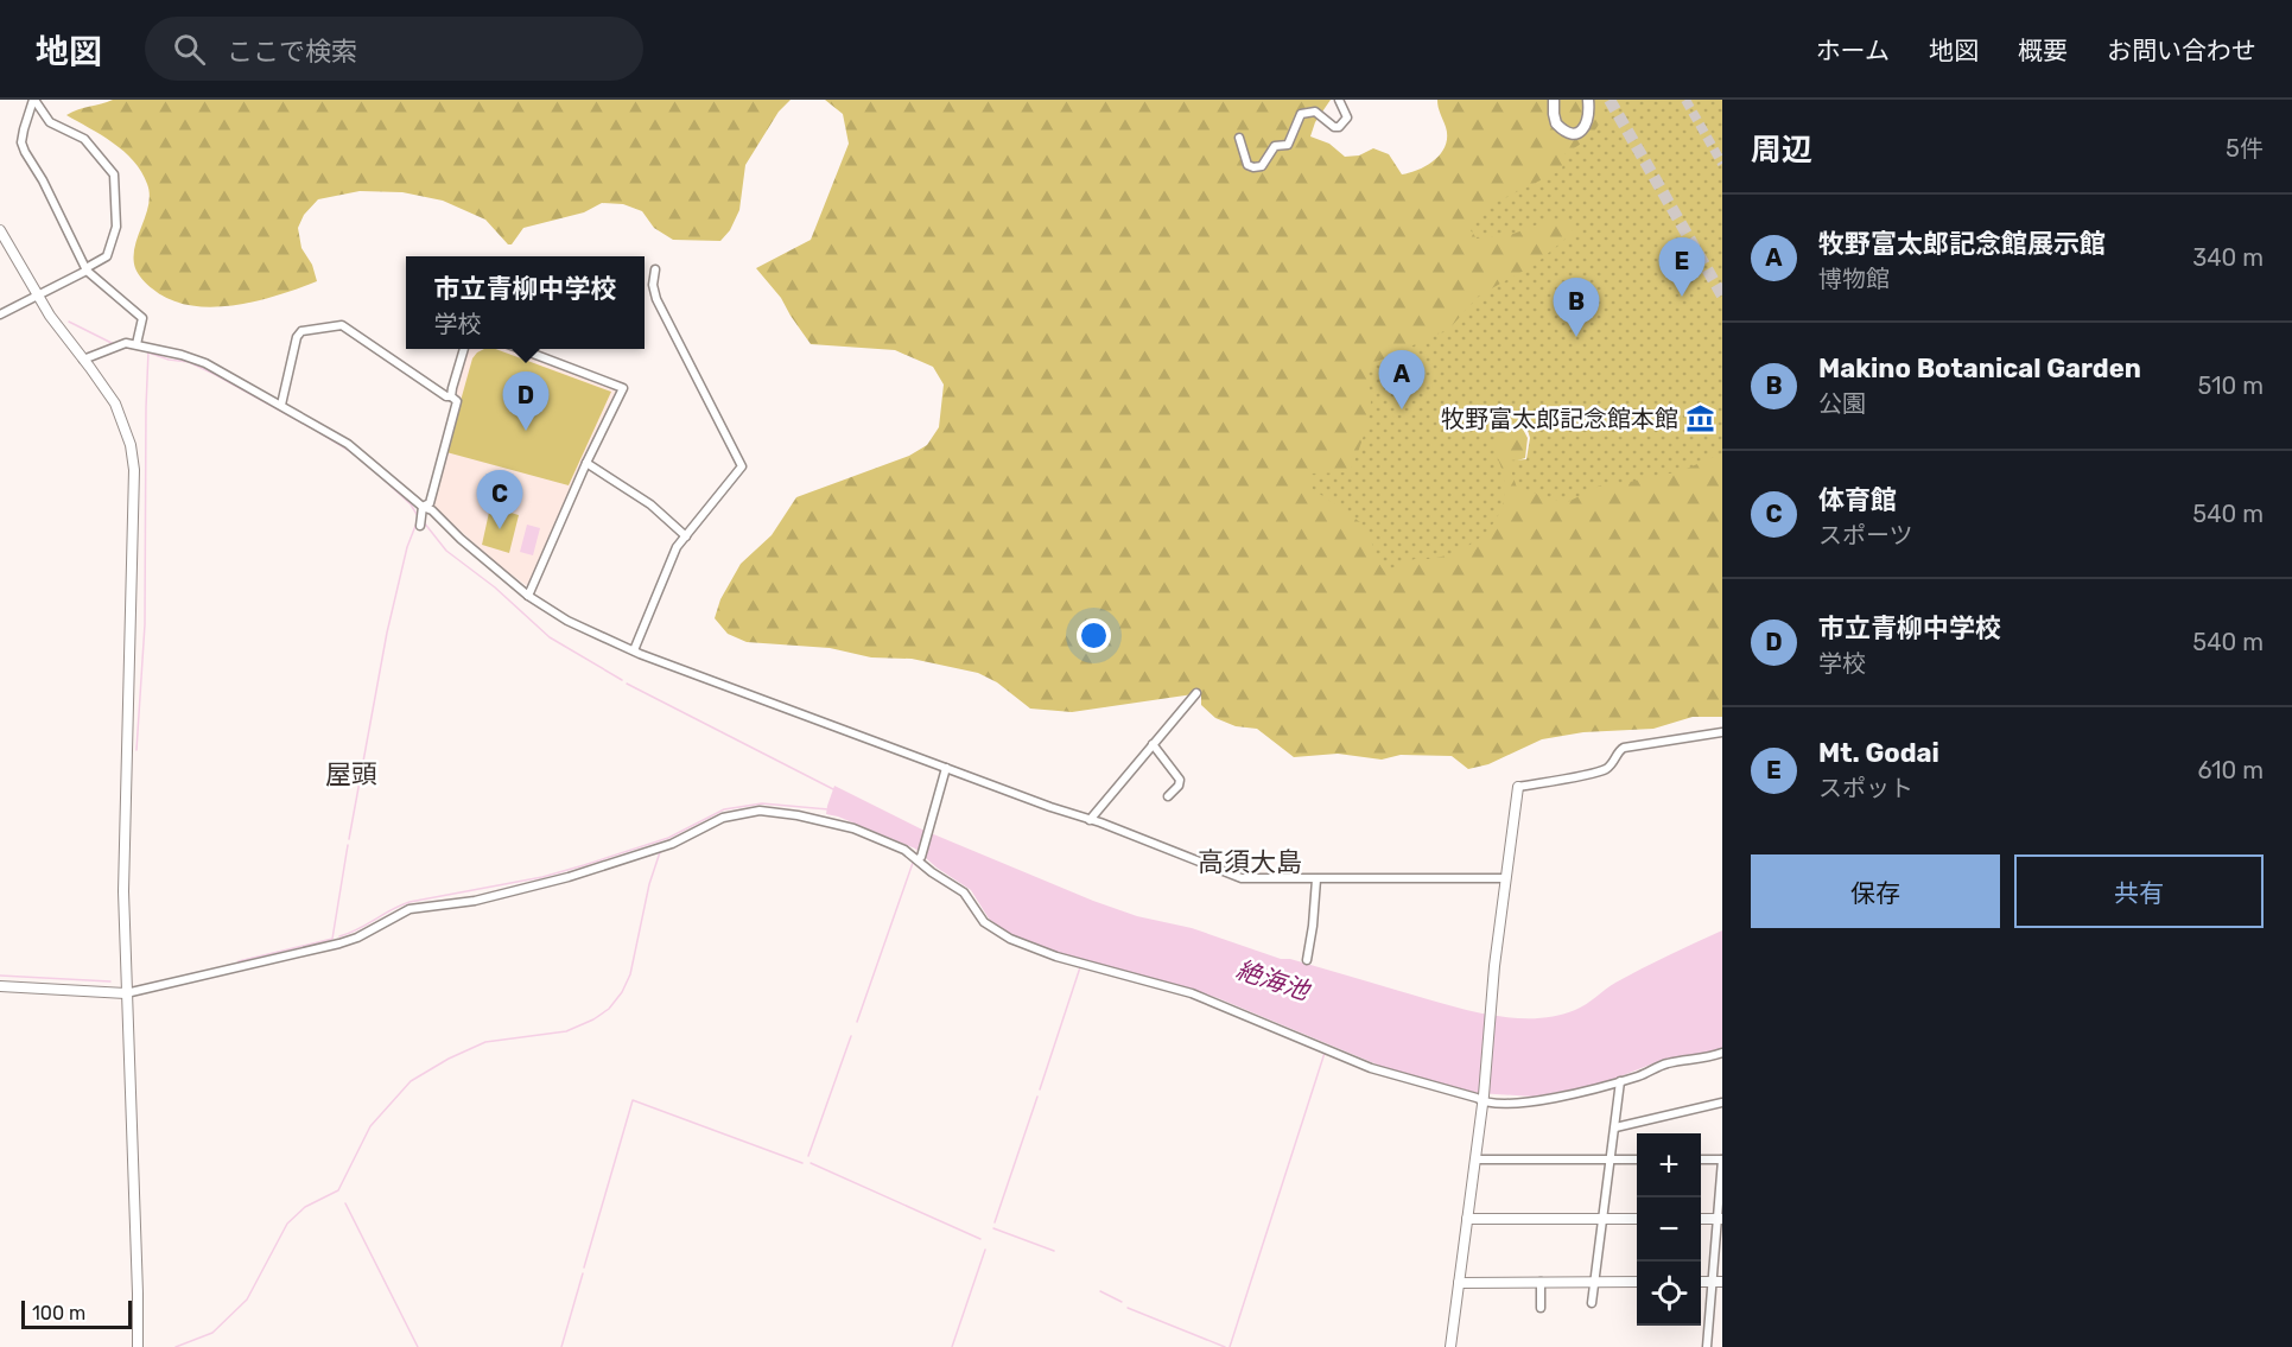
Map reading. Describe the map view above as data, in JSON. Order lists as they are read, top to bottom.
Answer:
{
  "districts": ["屋頭", "高須大島"],
  "water": ["絶海池"],
  "places": {
    "museum": ["牧野富太郎記念館本館"]
  },
  "scale_bar": "100 m",
  "page": {
    "header": "地図",
    "search": "ここで検索",
    "nav": [
      "ホーム",
      "地図",
      "概要",
      "お問い合わせ"
    ],
    "heading": ["周辺", "5件"],
    "list": [
      {
        "mark": "A",
        "name": "牧野富太郎記念館展示館",
        "note": "博物館",
        "value": "340 m"
      },
      {
        "mark": "B",
        "name": "Makino Botanical Garden",
        "note": "公園",
        "value": "510 m"
      },
      {
        "mark": "C",
        "name": "体育館",
        "note": "スポーツ",
        "value": "540 m"
      },
      {
        "mark": "D",
        "name": "市立青柳中学校",
        "note": "学校",
        "value": "540 m"
      },
      {
        "mark": "E",
        "name": "Mt. Godai",
        "note": "スポット",
        "value": "610 m"
      }
    ],
    "pins": [
      "E",
      "B",
      "A",
      "D",
      "C"
    ],
    "popup": ["市立青柳中学校", "学校"],
    "buttons": ["保存", "共有"],
    "map_buttons": ["+", "−"],
    "scale": "100 m"
  }
}
